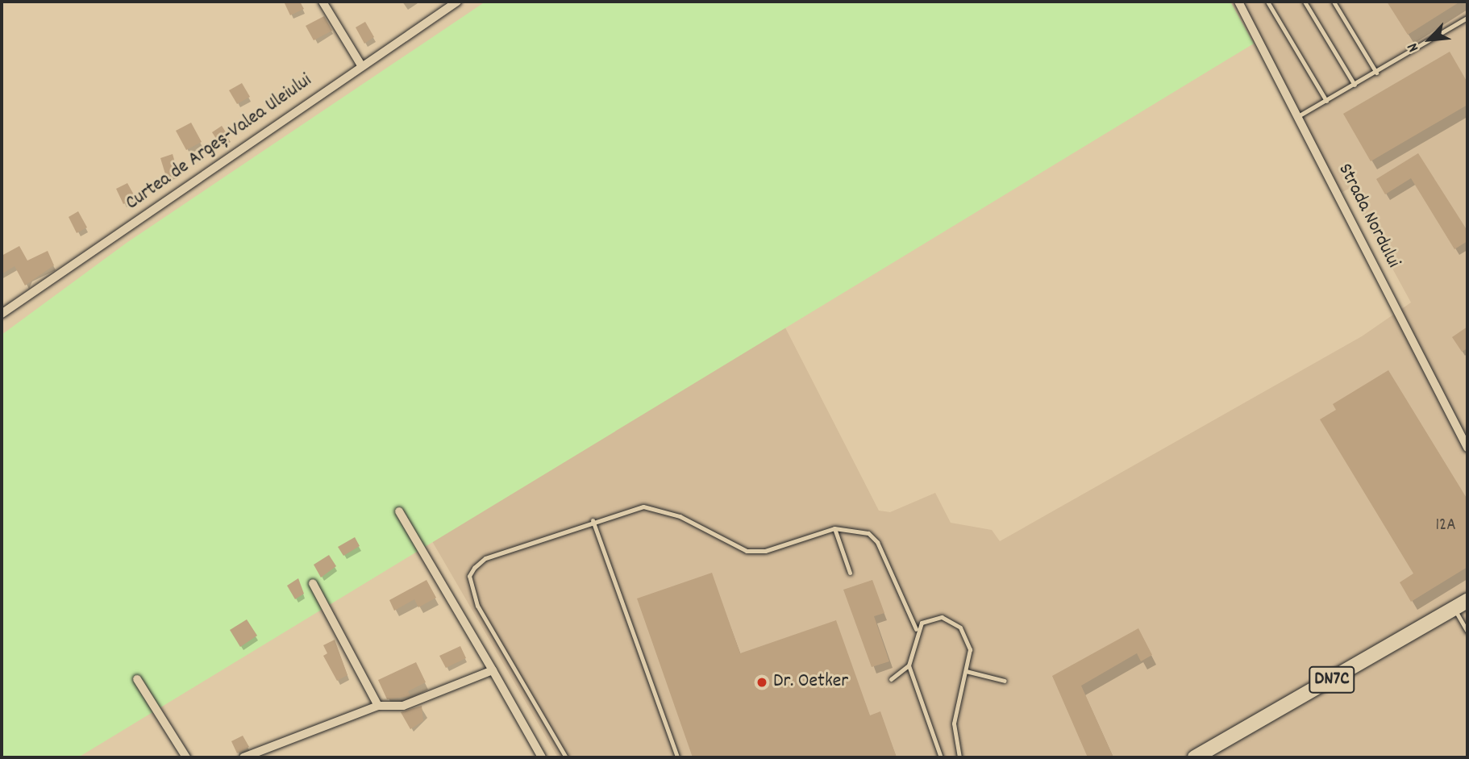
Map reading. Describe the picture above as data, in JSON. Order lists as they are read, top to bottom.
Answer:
{
  "streets": {
    "main road": ["DN7C"],
    "street": ["Curtea de Argeș-Valea Uleiului", "Strada Nordului"]
  },
  "places": ["Dr. Oetker"],
  "house_numbers": ["12A"],
  "north": "bottom left"
}
